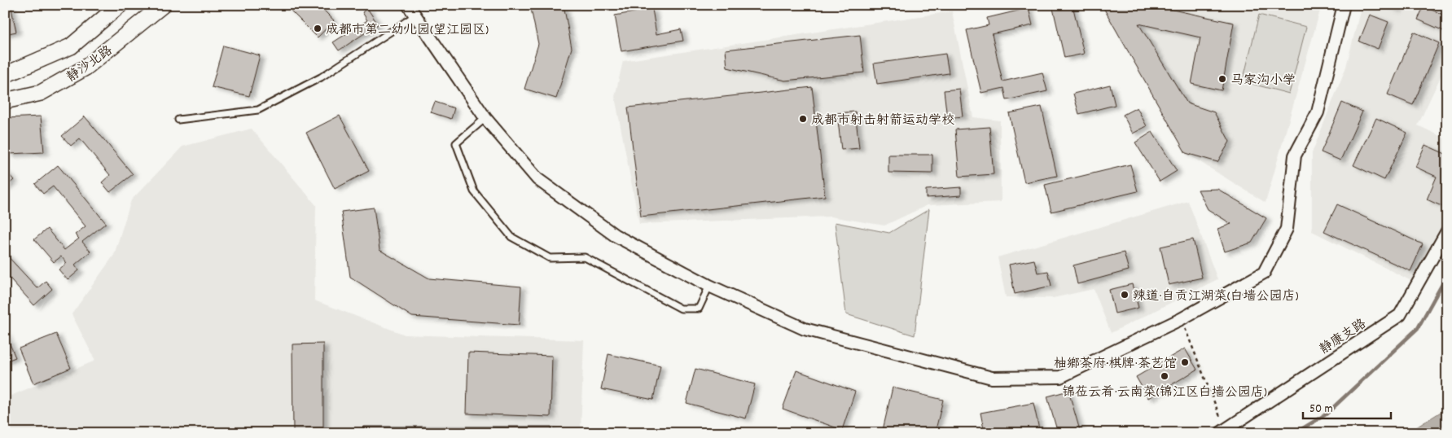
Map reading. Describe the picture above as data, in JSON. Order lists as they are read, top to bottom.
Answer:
{
  "streets": {
    "street": ["静沙北路", "静康支路"]
  },
  "places": [
    "成都市第二幼儿园(望江园区)",
    "马家沟小学",
    "成都市射击射箭运动学校",
    "辣道·自贡江湖菜(白墙公园店)",
    "柚鄉茶府·棋牌·茶艺馆",
    "锦莅云肴·云南菜(锦江区白墙公园店)"
  ],
  "scale_bar": "50 m"
}
